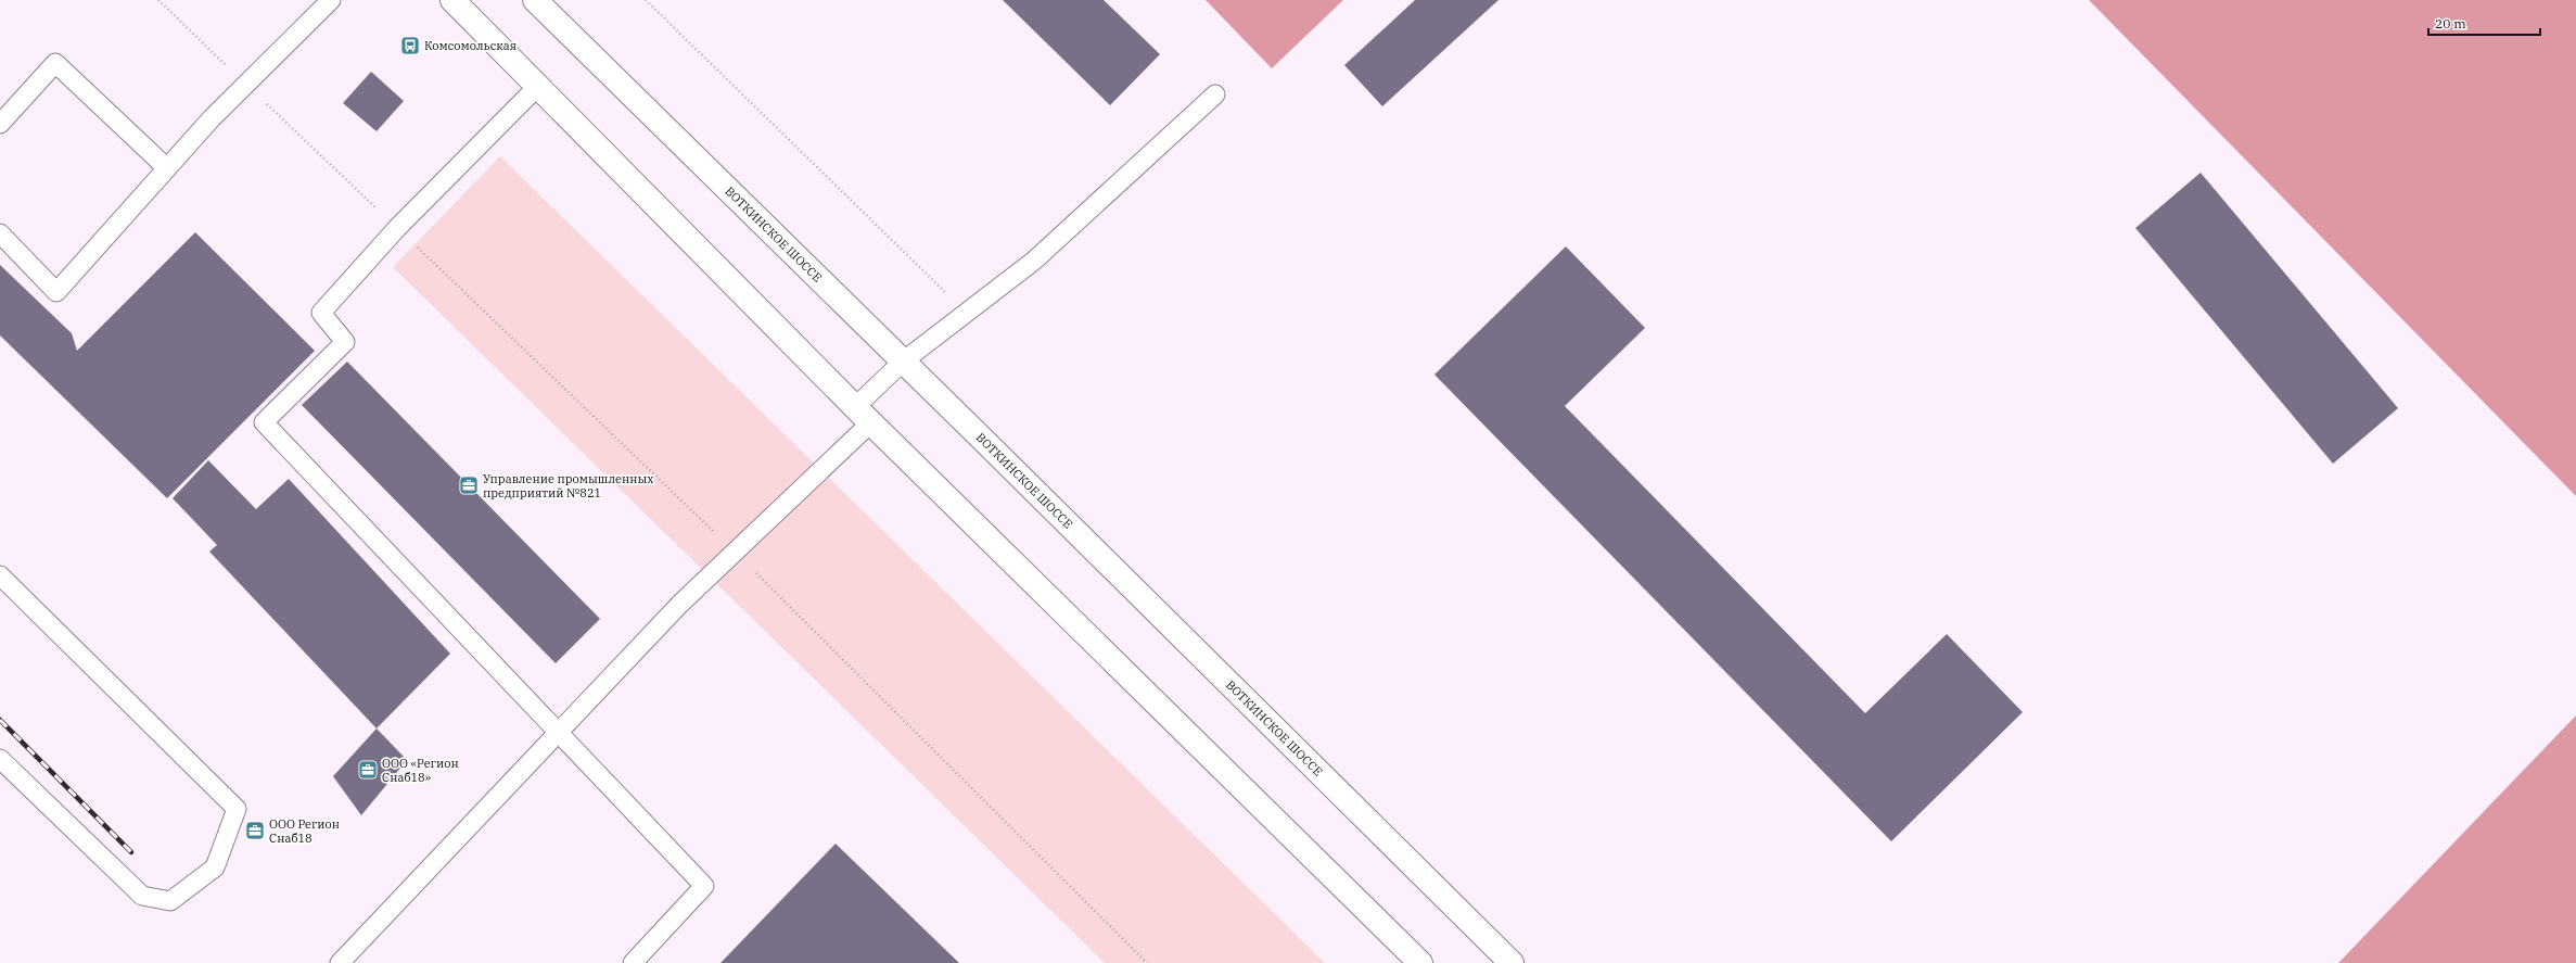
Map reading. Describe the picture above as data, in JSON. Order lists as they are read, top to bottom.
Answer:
{
  "streets": {
    "main road": ["ВОТКИНСКОЕ ШОССЕ"]
  },
  "places": {
    "bus stop": ["Комсомольская"],
    "office": ["Управление промышленных предприятий №821", "ООО «Регион Снаб18»", "ООО Регион Снаб18"]
  },
  "scale_bar": "20 m"
}
